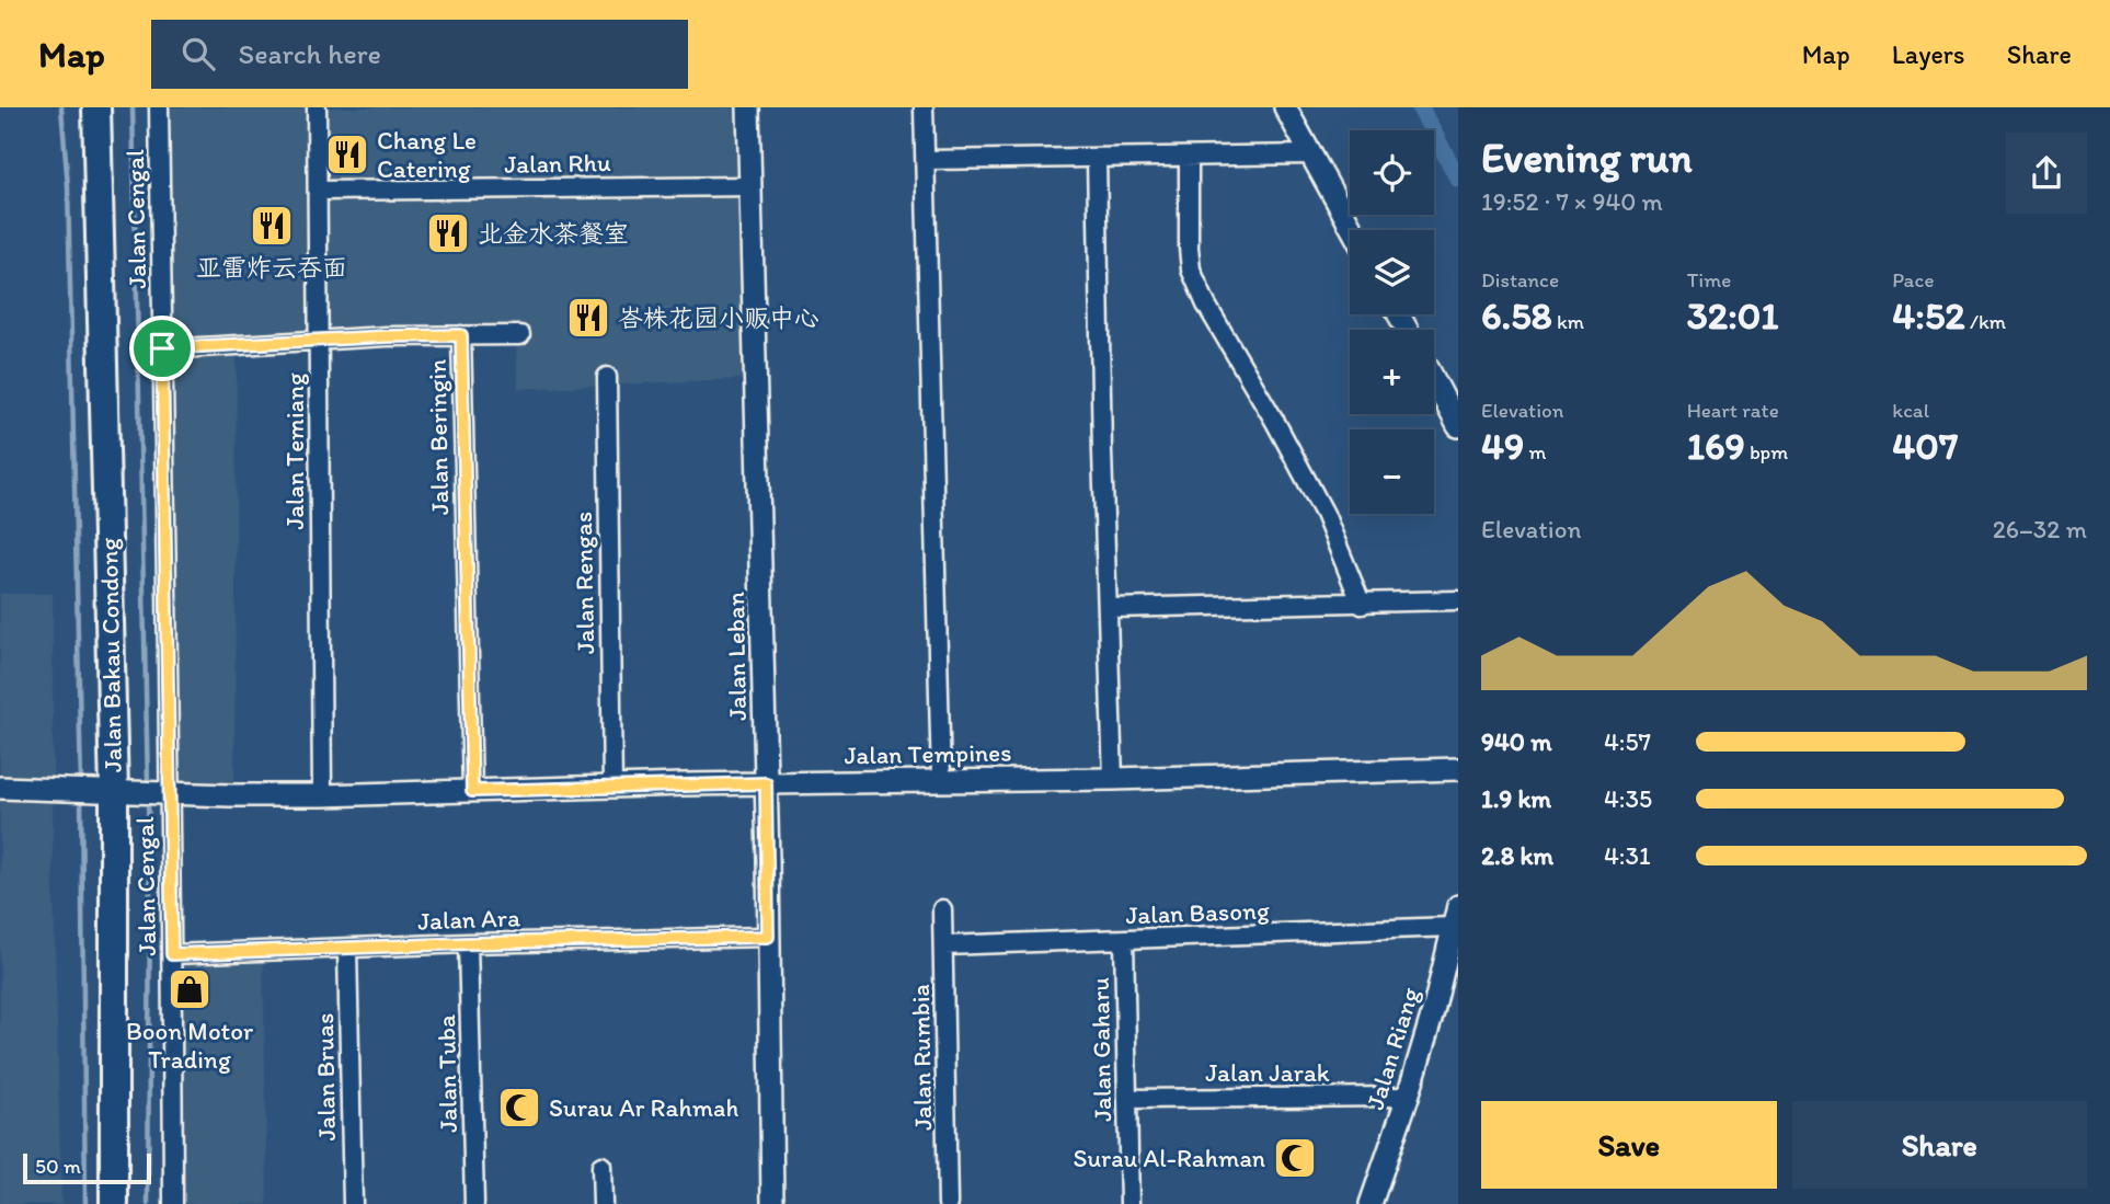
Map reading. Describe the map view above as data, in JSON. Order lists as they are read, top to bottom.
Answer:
{
  "streets": {
    "main road": ["Jalan Bakau Condong"],
    "street": [
      "Jalan Rhu",
      "Jalan Cengal",
      "Jalan Beringin",
      "Jalan Temiang",
      "Jalan Rengas",
      "Jalan Leban",
      "Jalan Tempines",
      "Jalan Basong",
      "Jalan Ara",
      "Jalan Riang",
      "Jalan Gaharu",
      "Jalan Rumbia",
      "Jalan Jarak",
      "Jalan Tuba",
      "Jalan Bruas"
    ]
  },
  "crossings": [
    ["Jalan Rhu", "Jalan Temiang"],
    ["Jalan Rhu", "Jalan Leban"],
    ["Jalan Cengal", "Jalan Beringin"],
    ["Jalan Cengal", "Jalan Tempines"],
    ["Jalan Cengal", "Jalan Ara"],
    ["Jalan Beringin", "Jalan Temiang"],
    ["Jalan Beringin", "Jalan Tempines"],
    ["Jalan Temiang", "Jalan Tempines"],
    ["Jalan Rengas", "Jalan Tempines"],
    ["Jalan Bakau Condong", "Jalan Tempines"],
    ["Jalan Leban", "Jalan Tempines"],
    ["Jalan Leban", "Jalan Ara"],
    ["Jalan Basong", "Jalan Riang"],
    ["Jalan Basong", "Jalan Gaharu"],
    ["Jalan Basong", "Jalan Rumbia"],
    ["Jalan Ara", "Jalan Tuba"],
    ["Jalan Ara", "Jalan Bruas"],
    ["Jalan Riang", "Jalan Jarak"],
    ["Jalan Gaharu", "Jalan Jarak"]
  ],
  "places": {
    "restaurant": [
      "Chang Le Catering",
      "亚雷炸云吞面",
      "北金水茶餐室",
      "峇株花园小贩中心"
    ],
    "shop": ["Boon Motor Trading"],
    "mosque": ["Surau Ar Rahmah", "Surau Al-Rahman"]
  },
  "scale_bar": "50 m",
  "page": {
    "header": "Map",
    "search": "Search here",
    "nav": ["Map", "Layers", "Share"],
    "heading": ["Evening run", "19:52 · 7 × 940 m"],
    "map_buttons": ["+", "−"],
    "stats": [
      ["Distance", "6.58 km"],
      ["Time", "32:01"],
      ["Pace", "4:52 /km"],
      ["Elevation", "49 m"],
      ["Heart rate", "169 bpm"],
      ["kcal", "407"]
    ],
    "chart": ["Elevation", "26–32 m"],
    "list": [
      {
        "name": "940 m",
        "note": "4:57"
      },
      {
        "name": "1.9 km",
        "note": "4:35"
      },
      {
        "name": "2.8 km",
        "note": "4:31"
      }
    ],
    "buttons": ["Save", "Share"],
    "scale": "50 m"
  }
}
